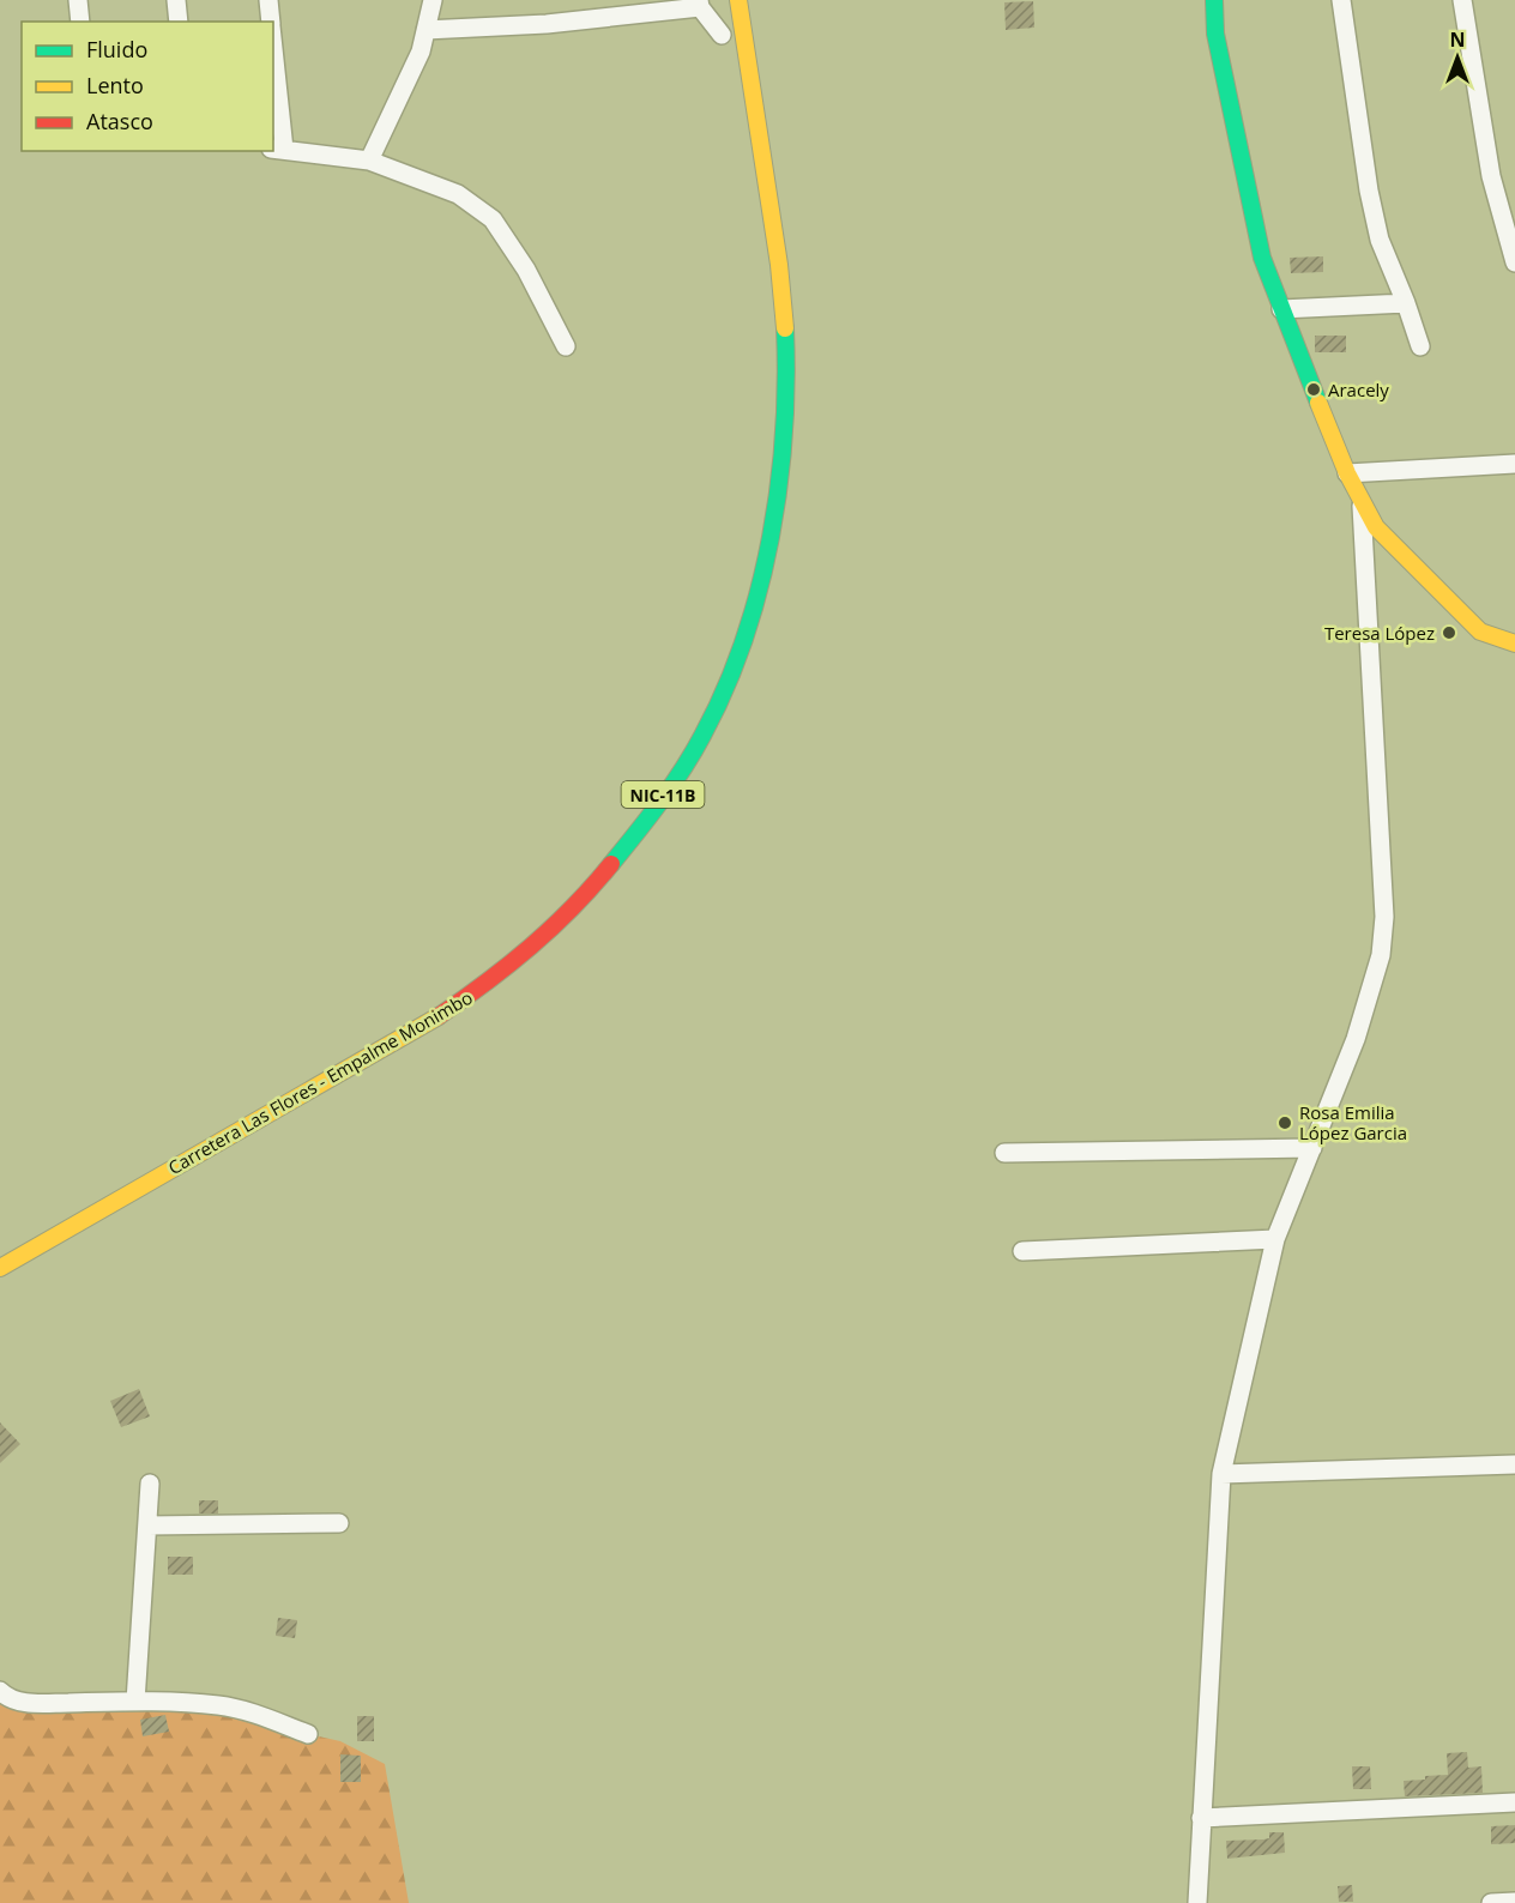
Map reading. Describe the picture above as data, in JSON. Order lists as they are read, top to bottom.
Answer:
{
  "streets": {
    "main road": ["NIC-11B", "Carretera Las Flores - Empalme Monimbo"]
  },
  "places": ["Aracely", "Teresa López", "Rosa Emilia López Garcia"],
  "legend": ["Fluido", "Lento", "Atasco"],
  "north": "top"
}
